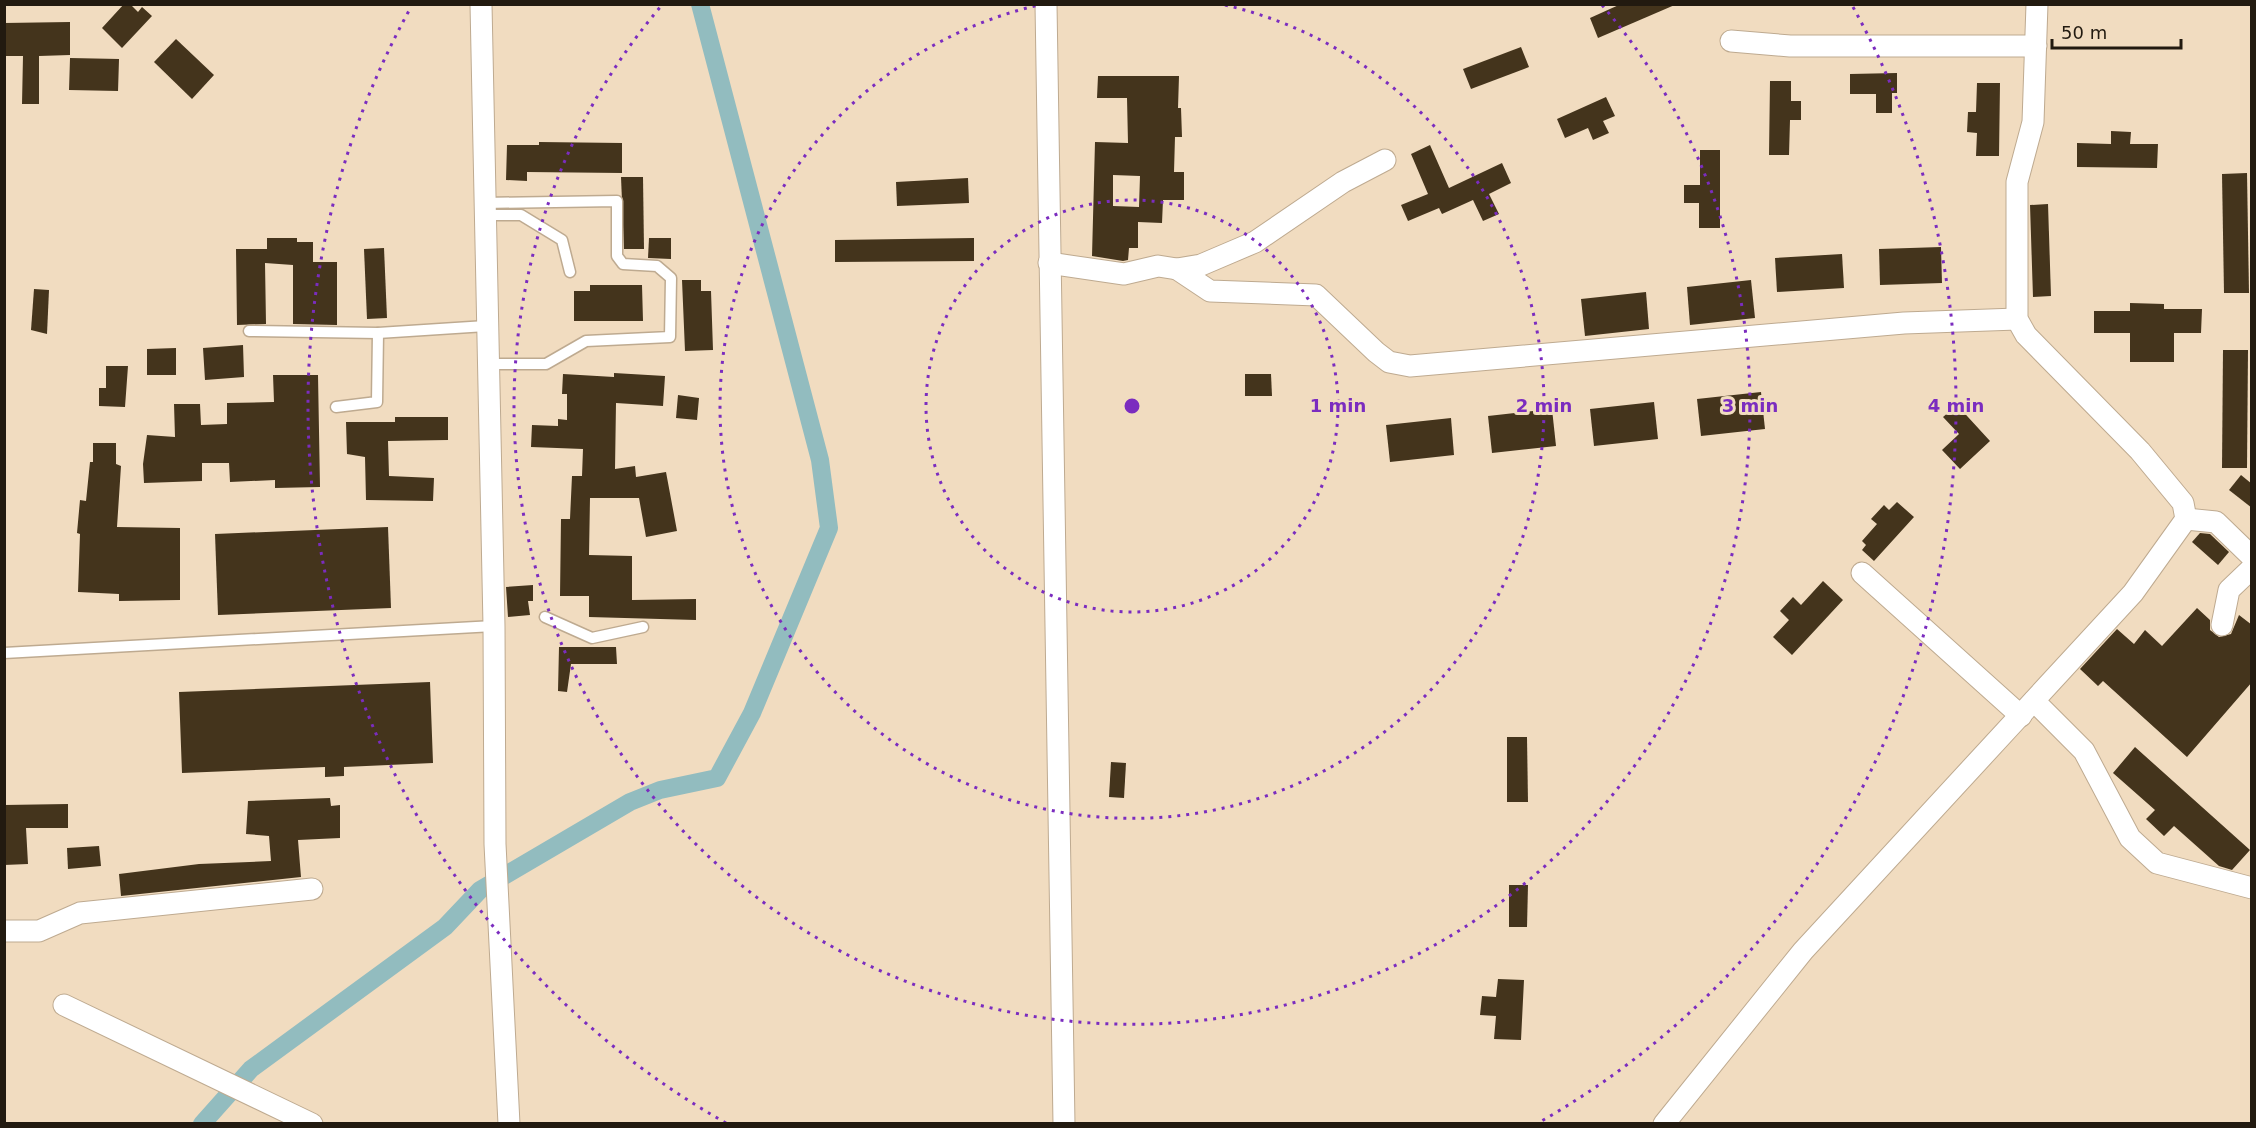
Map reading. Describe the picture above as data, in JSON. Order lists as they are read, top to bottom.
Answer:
{
  "scale_bar": "50 m",
  "rings": [
    "1 min",
    "2 min",
    "3 min",
    "4 min"
  ]
}
